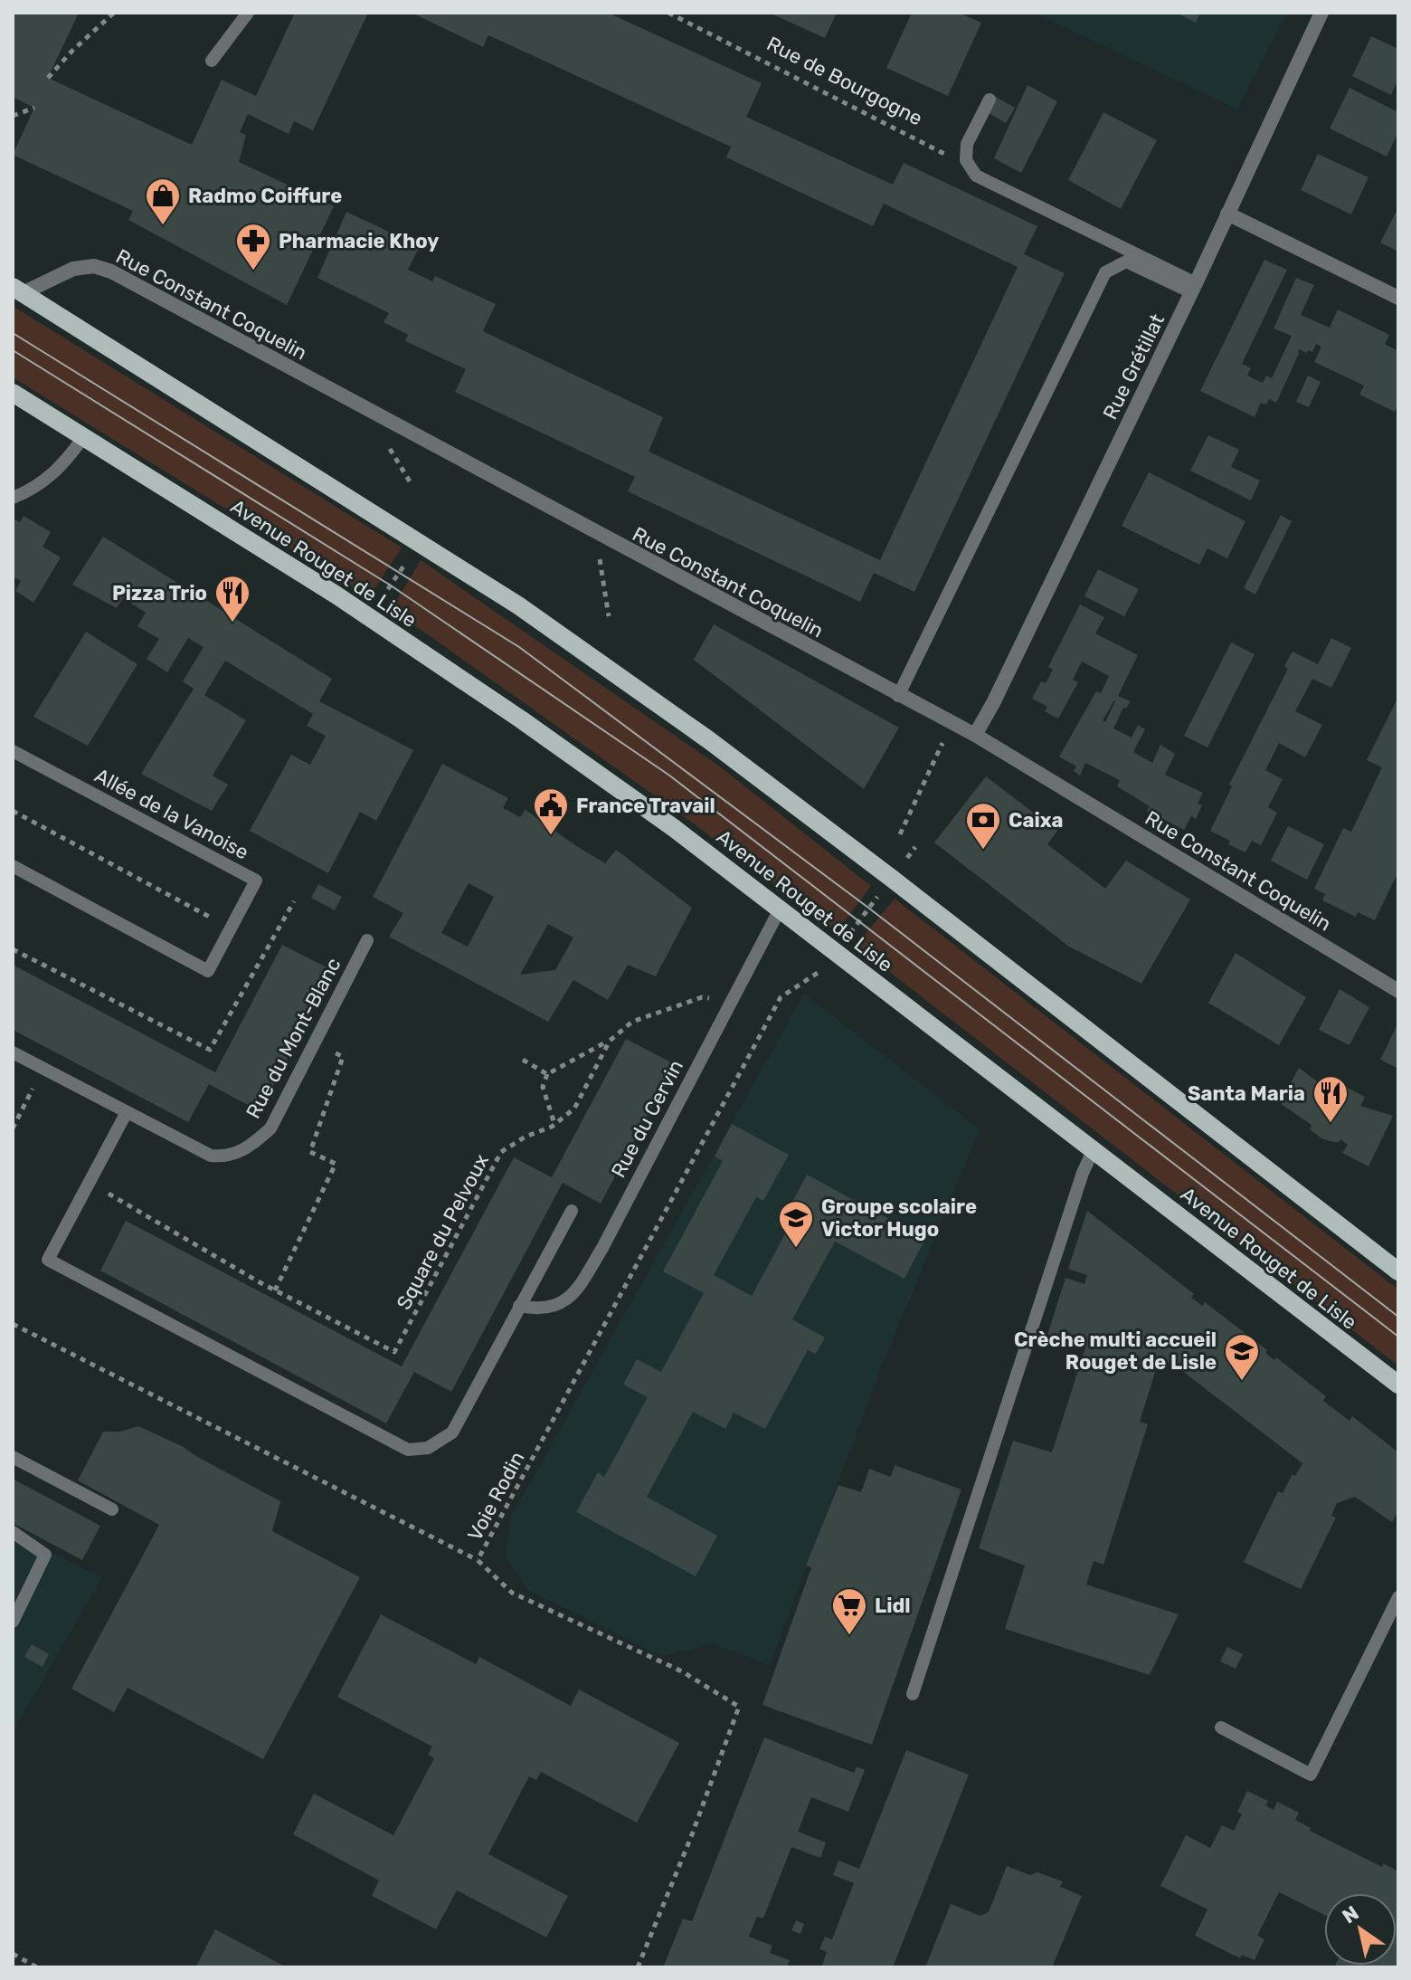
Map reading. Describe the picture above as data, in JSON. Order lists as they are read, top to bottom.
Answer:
{
  "streets": {
    "main road": ["Avenue Rouget de Lisle"],
    "street": ["Rue Constant Coquelin", "Rue Grétillat"],
    "lane": ["Allée de la Vanoise", "Rue du Mont-Blanc", "Rue du Cervin"],
    "path": ["Rue de Bourgogne", "Square du Pelvoux", "Voie Rodin"]
  },
  "crossings": [
    ["Rue Constant Coquelin", "Rue Grétillat"],
    ["Avenue Rouget de Lisle", "Rue du Cervin"],
    ["Avenue Rouget de Lisle", "Voie Rodin"],
    ["Rue du Cervin", "Square du Pelvoux"]
  ],
  "places": {
    "shop": ["Radmo Coiffure"],
    "pharmacy": ["Pharmacie Khoy"],
    "restaurant": ["Pizza Trio", "Santa Maria"],
    "public building": ["France Travail"],
    "bank": ["Caixa"],
    "school or university": ["Groupe scolaire Victor Hugo", "Crèche multi accueil Rouget de Lisle"],
    "supermarket": ["Lidl"]
  },
  "north": "top left"
}
